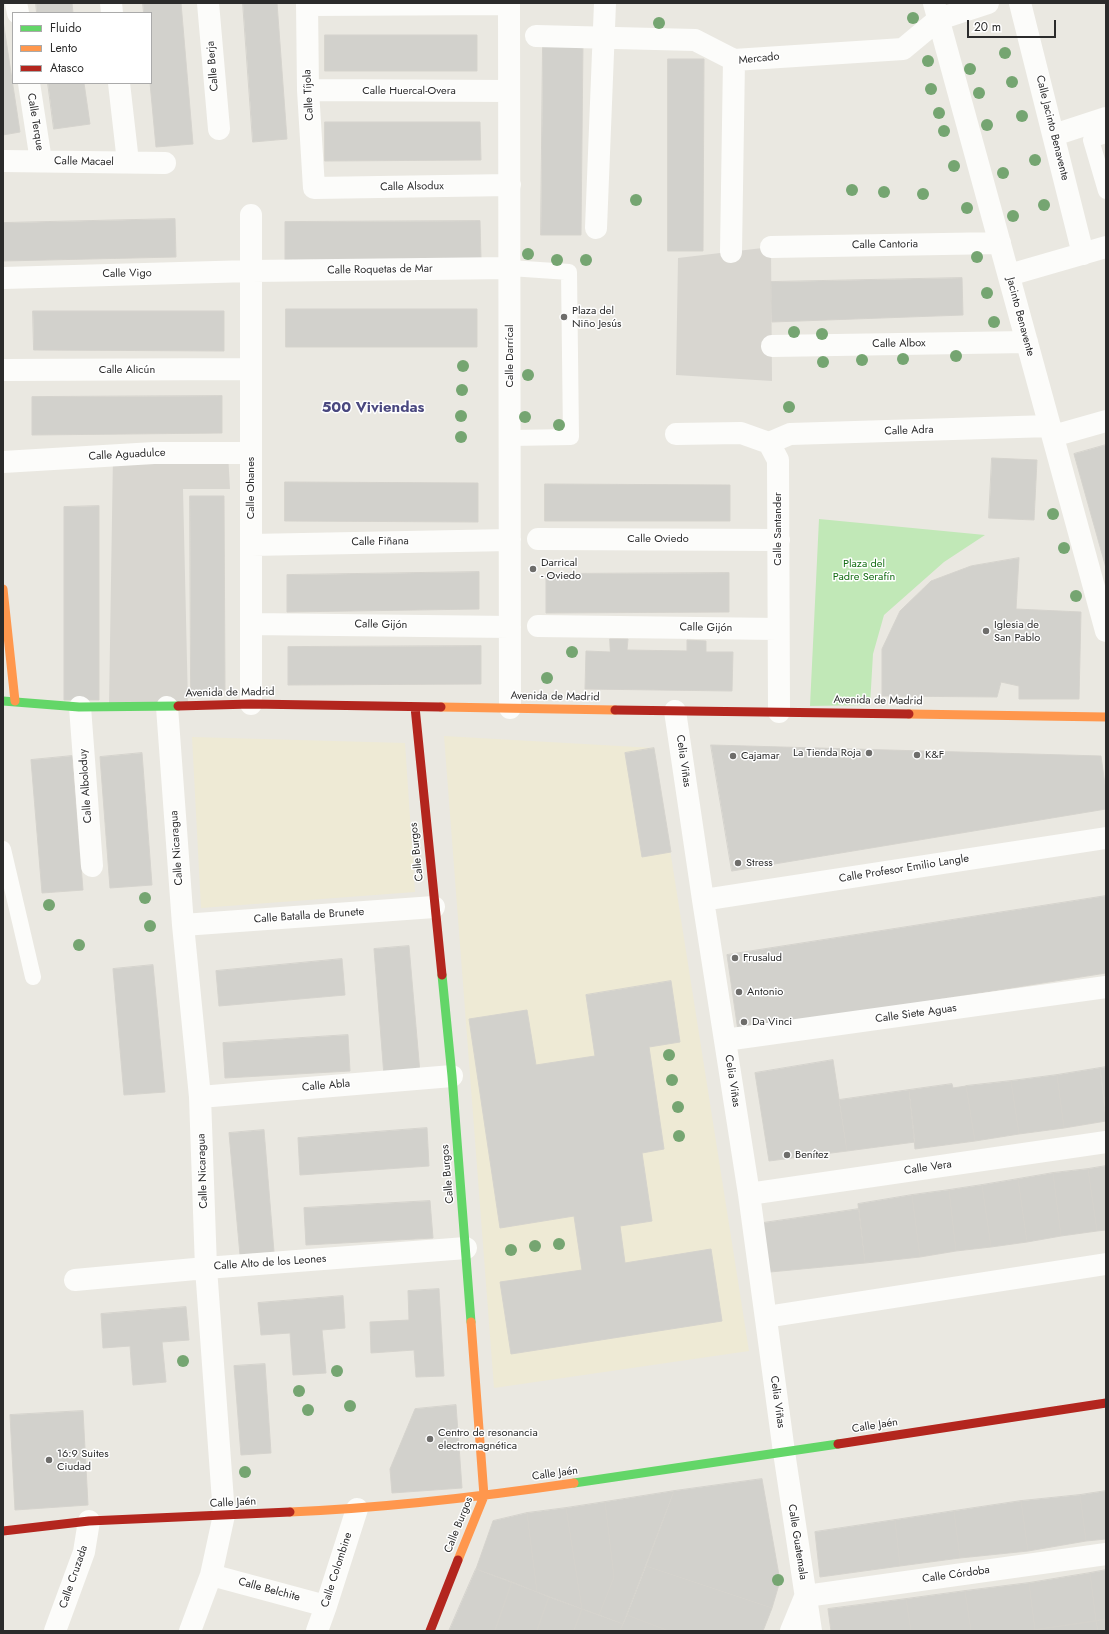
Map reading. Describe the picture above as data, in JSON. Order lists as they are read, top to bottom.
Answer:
{
  "streets": {
    "street": [
      "Mercado",
      "Calle Berja",
      "Calle Huercal-Overa",
      "Calle Tíjola",
      "Calle Terque",
      "Calle Jacinto Benavente",
      "Calle Macael",
      "Calle Alsodux",
      "Calle Cantoria",
      "Calle Roquetas de Mar",
      "Calle Vigo",
      "Jacinto Benavente",
      "Calle Albox",
      "Calle Darrícal",
      "Calle Alicún",
      "Calle Adra",
      "Calle Aguadulce",
      "Calle Ohanes",
      "Calle Santander",
      "Calle Oviedo",
      "Calle Fiñana",
      "Calle Gijón",
      "Avenida de Madrid",
      "Celia Viñas",
      "Calle Alboloduy",
      "Calle Nicaragua",
      "Calle Burgos",
      "Calle Profesor Emilio Langle",
      "Calle Batalla de Brunete",
      "Calle Siete Aguas",
      "Calle Abla",
      "Calle Vera",
      "Calle Alto de los Leones",
      "Calle Jaén",
      "Calle Guatemala",
      "Calle Colombine",
      "Calle Córdoba",
      "Calle Cruzada",
      "Calle Belchite"
    ]
  },
  "crossings": [
    ["Mercado", "Jacinto Benavente"],
    ["Calle Huercal-Overa", "Calle Tíjola"],
    ["Calle Huercal-Overa", "Calle Darrícal"],
    ["Calle Tíjola", "Calle Alsodux"],
    ["Calle Terque", "Calle Macael"],
    ["Calle Alsodux", "Calle Darrícal"],
    ["Calle Cantoria", "Jacinto Benavente"],
    ["Calle Roquetas de Mar", "Calle Vigo"],
    ["Calle Roquetas de Mar", "Calle Darrícal"],
    ["Calle Roquetas de Mar", "Calle Ohanes"],
    ["Calle Vigo", "Calle Ohanes"],
    ["Jacinto Benavente", "Calle Albox"],
    ["Jacinto Benavente", "Calle Adra"],
    ["Calle Darrícal", "Calle Fiñana"],
    ["Calle Darrícal", "Calle Gijón"],
    ["Calle Darrícal", "Avenida de Madrid"],
    ["Calle Alicún", "Calle Ohanes"],
    ["Calle Adra", "Calle Santander"],
    ["Calle Aguadulce", "Calle Ohanes"],
    ["Calle Ohanes", "Calle Fiñana"],
    ["Calle Ohanes", "Calle Gijón"],
    ["Calle Ohanes", "Avenida de Madrid"],
    ["Calle Santander", "Calle Oviedo"],
    ["Calle Santander", "Calle Gijón"],
    ["Calle Santander", "Avenida de Madrid"],
    ["Avenida de Madrid", "Celia Viñas"],
    ["Avenida de Madrid", "Calle Alboloduy"],
    ["Avenida de Madrid", "Calle Nicaragua"],
    ["Avenida de Madrid", "Calle Burgos"],
    ["Celia Viñas", "Calle Profesor Emilio Langle"],
    ["Celia Viñas", "Calle Siete Aguas"],
    ["Celia Viñas", "Calle Vera"],
    ["Celia Viñas", "Calle Jaén"],
    ["Celia Viñas", "Calle Guatemala"],
    ["Calle Nicaragua", "Calle Batalla de Brunete"],
    ["Calle Nicaragua", "Calle Abla"],
    ["Calle Nicaragua", "Calle Alto de los Leones"],
    ["Calle Nicaragua", "Calle Jaén"],
    ["Calle Nicaragua", "Calle Belchite"],
    ["Calle Burgos", "Calle Batalla de Brunete"],
    ["Calle Burgos", "Calle Abla"],
    ["Calle Burgos", "Calle Alto de los Leones"],
    ["Calle Burgos", "Calle Jaén"],
    ["Calle Jaén", "Calle Guatemala"],
    ["Calle Jaén", "Calle Colombine"],
    ["Calle Jaén", "Calle Cruzada"],
    ["Calle Guatemala", "Calle Córdoba"],
    ["Calle Colombine", "Calle Belchite"]
  ],
  "districts": ["500 Viviendas"],
  "parks": ["Plaza del Padre Serafín"],
  "places": [
    "Plaza del Niño Jesús",
    "Darrical - Oviedo",
    "Iglesia de San Pablo",
    "La Tienda Roja",
    "K&F",
    "Cajamar",
    "Stress",
    "Frusalud",
    "Antonio",
    "Da Vinci",
    "Benítez",
    "Centro de resonancia electromagnética",
    "16:9 Suites Ciudad"
  ],
  "legend": ["Fluido", "Lento", "Atasco"],
  "scale_bar": "20 m"
}
